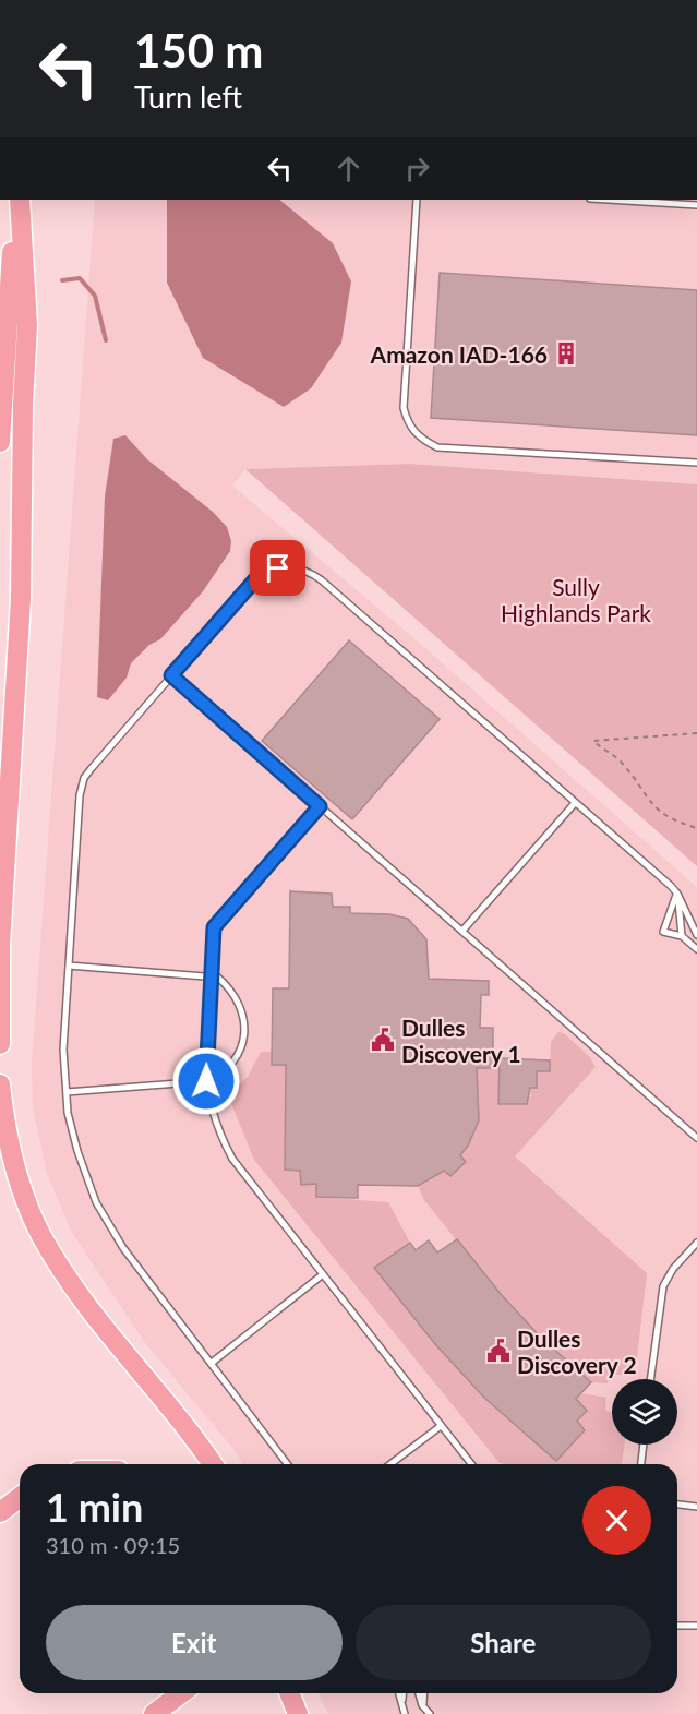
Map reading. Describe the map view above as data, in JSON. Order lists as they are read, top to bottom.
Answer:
{
  "parks": ["Sully Highlands Park"],
  "places": {
    "building": ["Amazon IAD-166"],
    "public building": ["Dulles Discovery 1", "Dulles Discovery 2"]
  },
  "page": {
    "turn": ["150 m", "Turn left"],
    "heading": ["1 min", "310 m · 09:15"],
    "buttons": ["Exit", "Share"]
  }
}
